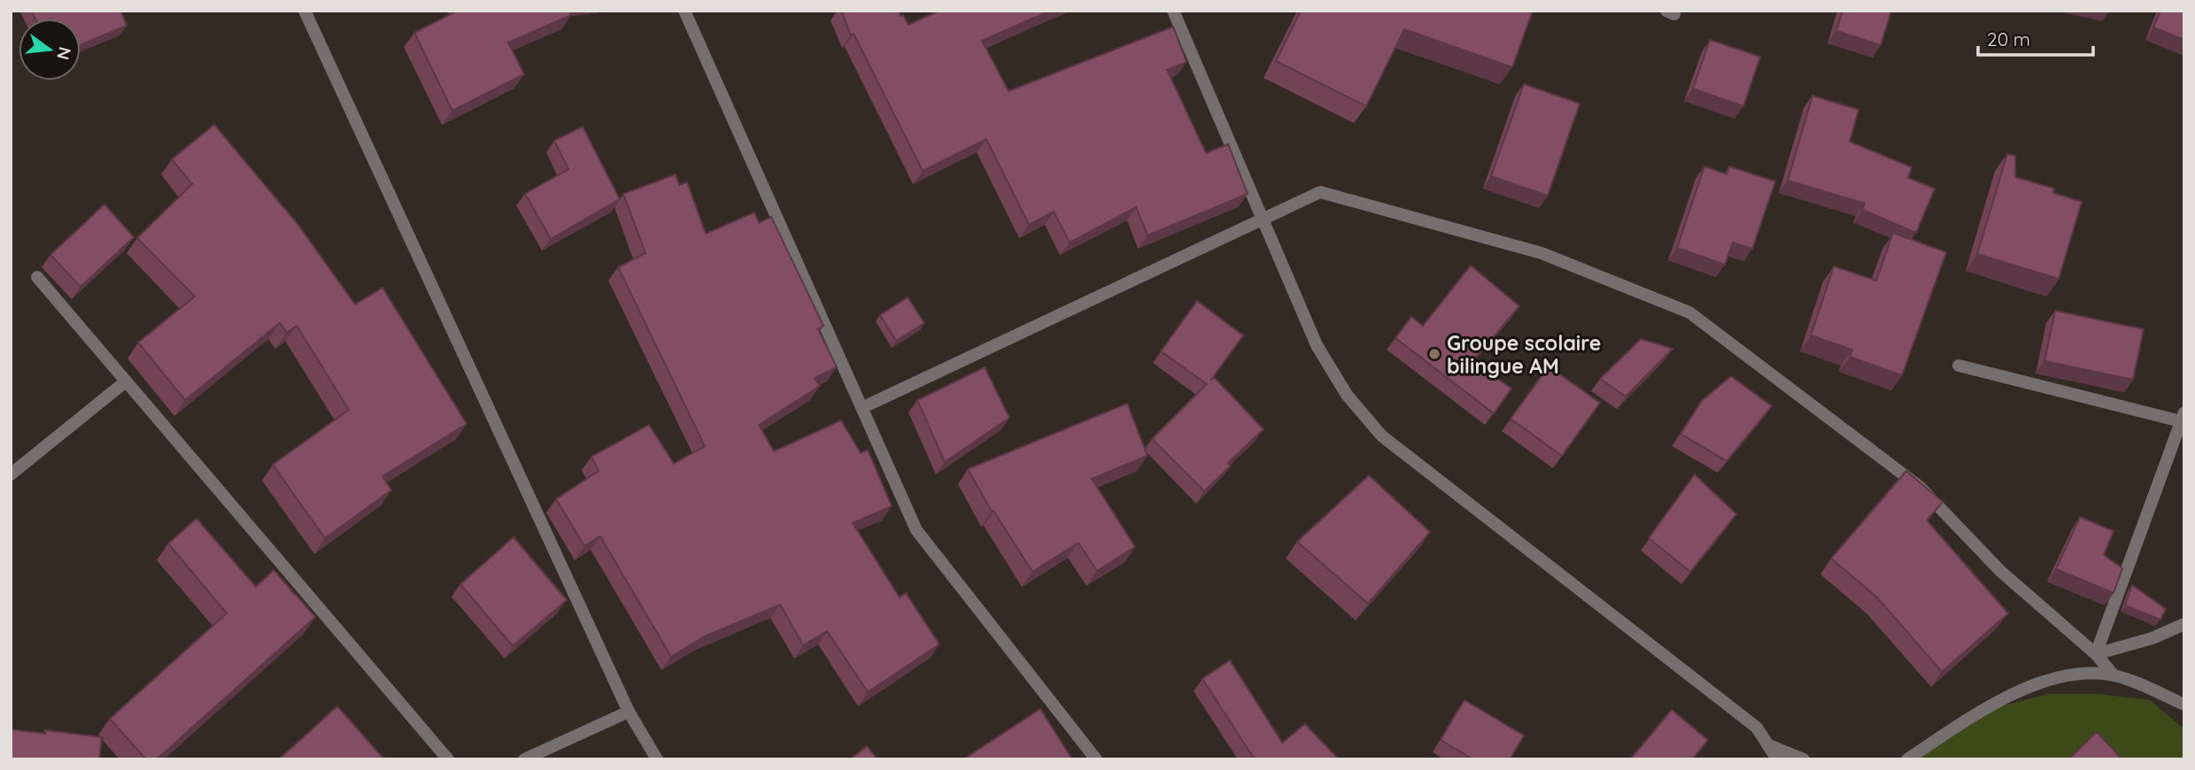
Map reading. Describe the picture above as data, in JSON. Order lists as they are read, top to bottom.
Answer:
{
  "places": ["Groupe scolaire bilingue AM"],
  "scale_bar": "20 m",
  "north": "right"
}
